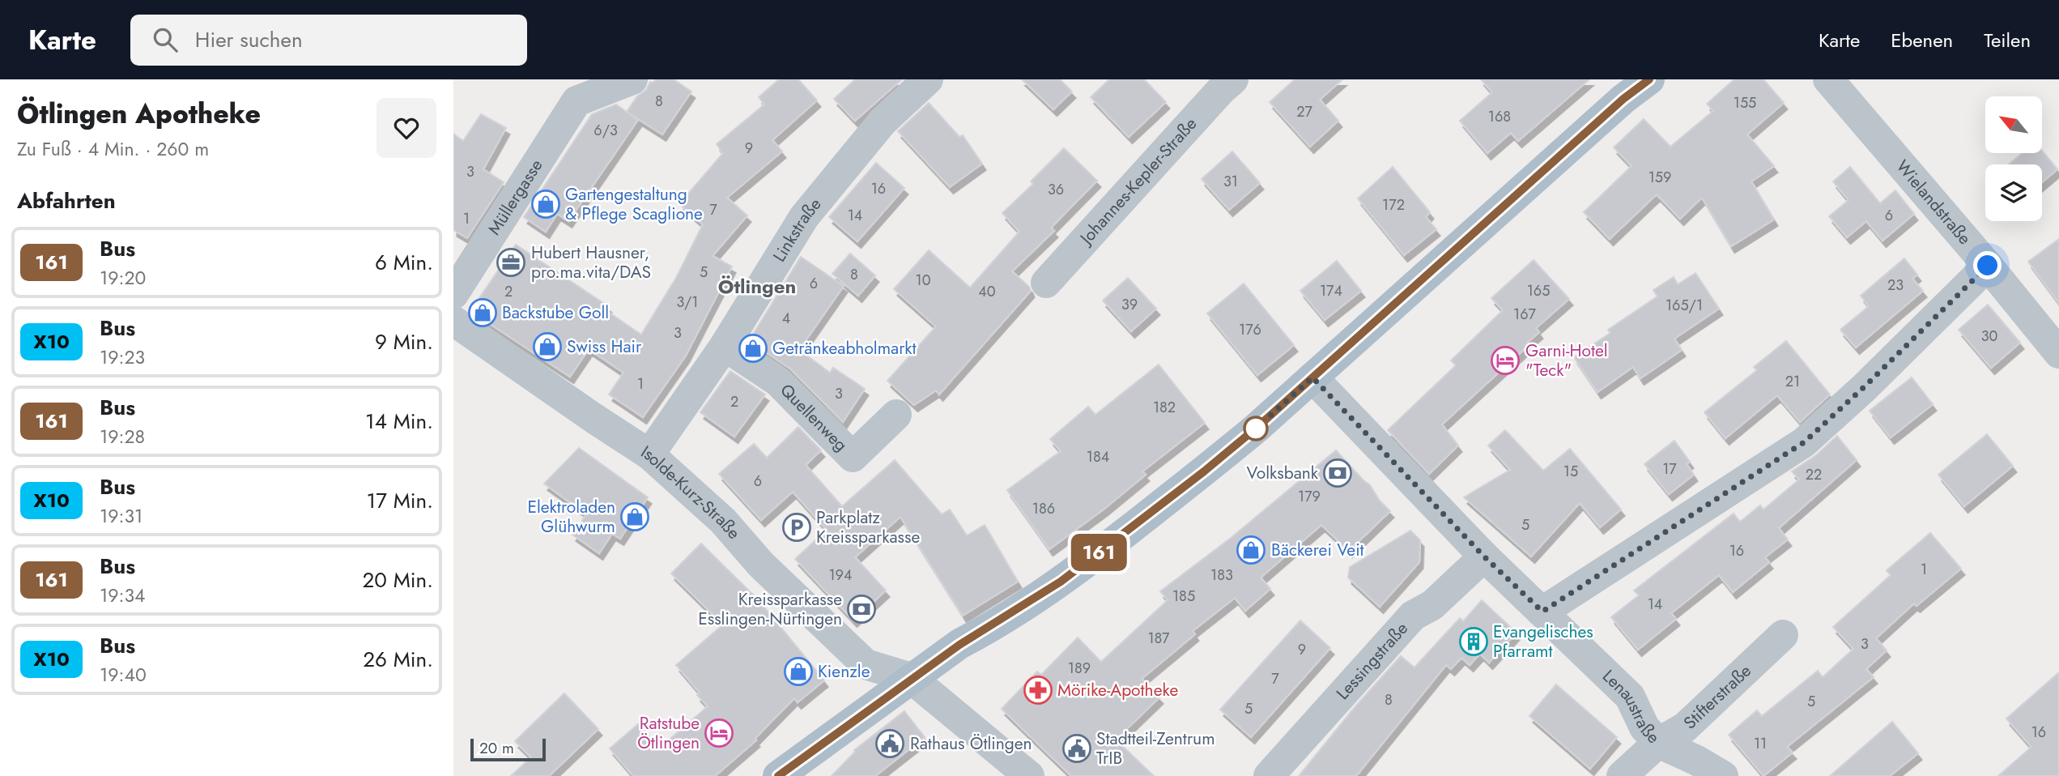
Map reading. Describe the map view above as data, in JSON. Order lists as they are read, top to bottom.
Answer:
{
  "streets": {
    "street": [
      "Johannes-Kepler-Straße",
      "Müllergasse",
      "Wielandstraße",
      "Linkstraße",
      "Quellenweg",
      "Isolde-Kurz-Straße",
      "Lessingstraße",
      "Stifterstraße",
      "Lenaustraße"
    ]
  },
  "crossings": [
    ["Linkstraße", "Quellenweg"],
    ["Linkstraße", "Isolde-Kurz-Straße"],
    ["Lessingstraße", "Lenaustraße"],
    ["Stifterstraße", "Lenaustraße"]
  ],
  "districts": ["Ötlingen"],
  "places": {
    "shop": [
      "Gartengestaltung & Pflege Scaglione",
      "Backstube Goll",
      "Swiss Hair",
      "Getränkeabholmarkt",
      "Elektroladen Glühwurm",
      "Bäckerei Veit",
      "Kienzle"
    ],
    "office": ["Hubert Hausner, pro.ma.vita/DAS"],
    "hotel": ["Garni-Hotel \"Teck\"", "Ratstube Ötlingen"],
    "bank": ["Volksbank", "Kreissparkasse Esslingen-Nürtingen"],
    "parking": ["Parkplatz Kreissparkasse"],
    "building": ["Evangelisches Pfarramt"],
    "pharmacy": ["Mörike-Apotheke"],
    "public building": ["Rathaus Ötlingen", "Stadtteil-Zentrum TrIB"]
  },
  "lines": ["bus line 161"],
  "house_numbers": [
    "8",
    "155",
    "27",
    "168",
    "6/3",
    "9",
    "3",
    "159",
    "31",
    "16",
    "36",
    "172",
    "7",
    "14",
    "6",
    "1",
    "5",
    "8",
    "10",
    "6",
    "23",
    "174",
    "165",
    "2",
    "40",
    "3/1",
    "39",
    "165/1",
    "167",
    "4",
    "176",
    "3",
    "30",
    "21",
    "1",
    "3",
    "2",
    "182",
    "184",
    "17",
    "15",
    "22",
    "6",
    "179",
    "186",
    "5",
    "16",
    "1",
    "194",
    "183",
    "185",
    "14",
    "187",
    "3",
    "9",
    "189",
    "7",
    "8",
    "5",
    "5",
    "16",
    "11"
  ],
  "scale_bar": "20 m",
  "north": "top left",
  "page": {
    "header": "Karte",
    "search": "Hier suchen",
    "nav": ["Karte", "Ebenen", "Teilen"],
    "heading": [
      ["Ötlingen Apotheke", "Zu Fuß · 4 Min. · 260 m"],
      "Abfahrten"
    ],
    "on_map": "161",
    "list": [
      {
        "mark": "161",
        "name": "Bus",
        "note": "19:20",
        "value": "6 Min."
      },
      {
        "mark": "X10",
        "name": "Bus",
        "note": "19:23",
        "value": "9 Min."
      },
      {
        "mark": "161",
        "name": "Bus",
        "note": "19:28",
        "value": "14 Min."
      },
      {
        "mark": "X10",
        "name": "Bus",
        "note": "19:31",
        "value": "17 Min."
      },
      {
        "mark": "161",
        "name": "Bus",
        "note": "19:34",
        "value": "20 Min."
      },
      {
        "mark": "X10",
        "name": "Bus",
        "note": "19:40",
        "value": "26 Min."
      }
    ],
    "scale": "20 m"
  }
}
